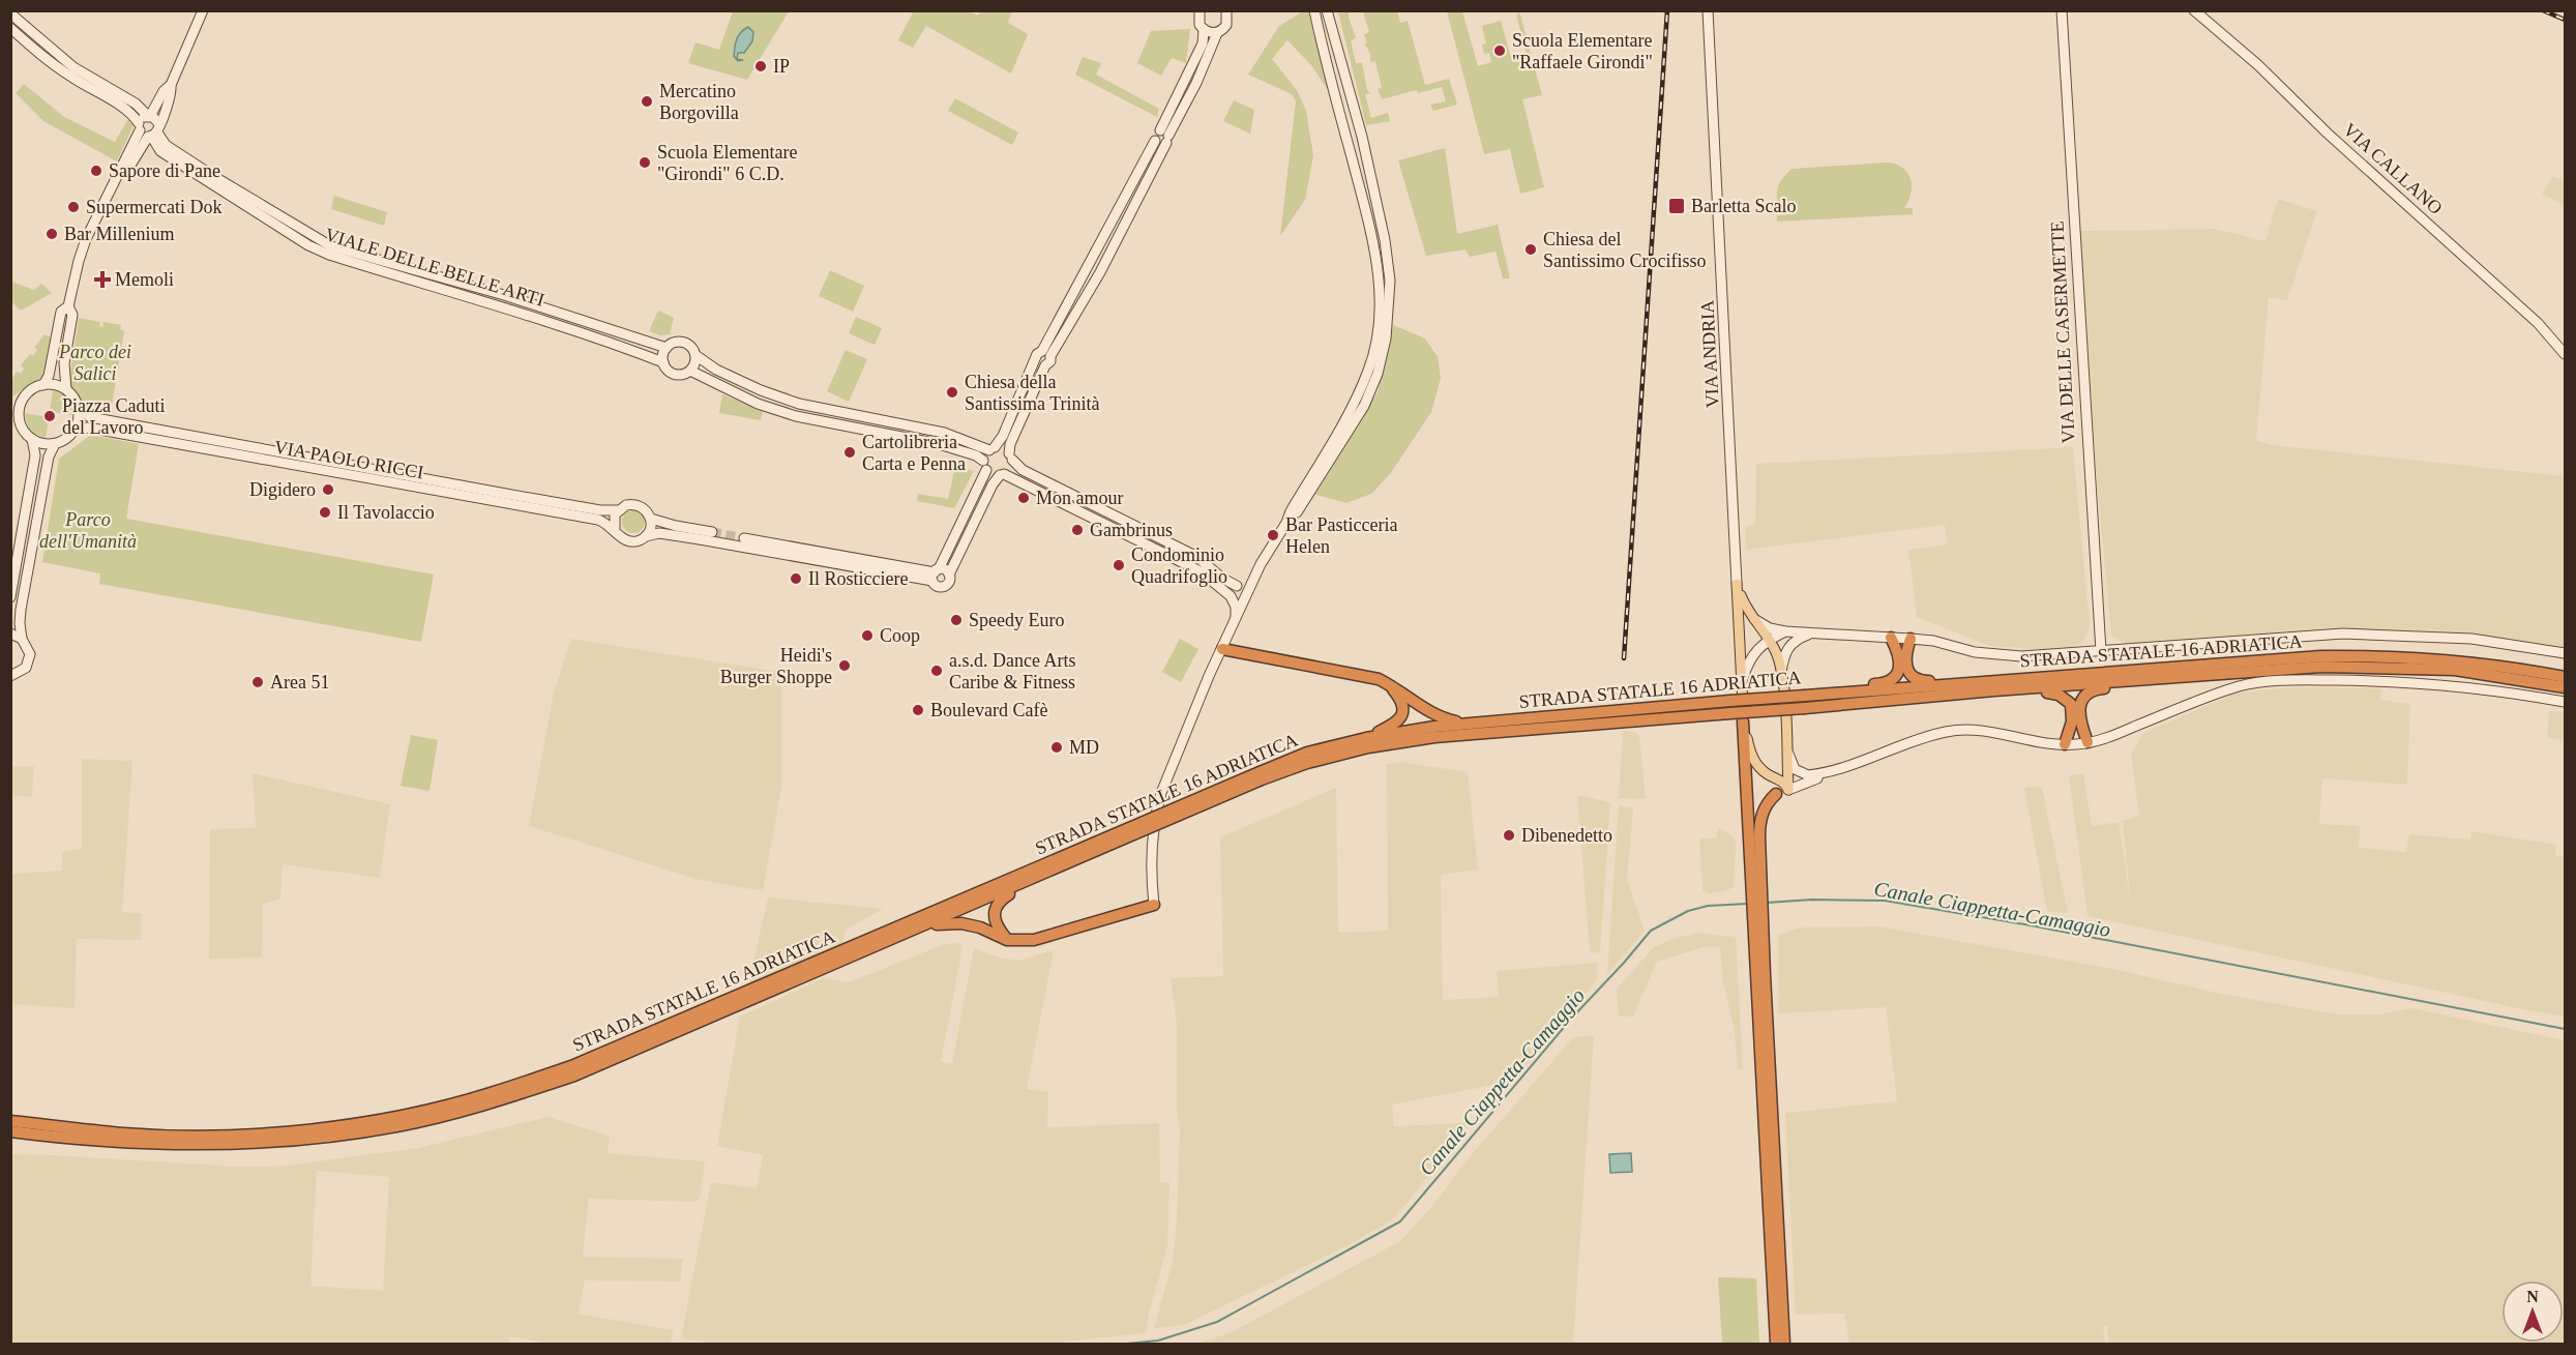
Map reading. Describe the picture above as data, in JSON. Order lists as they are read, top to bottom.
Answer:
{
  "streets": {
    "highway": ["STRADA STATALE 16 ADRIATICA"],
    "street": [
      "VIA CALLANO",
      "VIALE DELLE BELLE ARTI",
      "VIA DELLE CASERMETTE",
      "VIA ANDRIA",
      "VIA PAOLO RICCI"
    ]
  },
  "water": ["Canale Ciappetta-Camaggio"],
  "parks": ["Parco dei Salici", "Parco dell'Umanità"],
  "places": {
    "other": [
      "Scuola Elementare \"Raffaele Girondi\"",
      "IP",
      "Mercatino Borgovilla",
      "Scuola Elementare \"Girondi\" 6 C.D.",
      "Sapore di Pane",
      "Supermercati Dok",
      "Bar Millenium",
      "Chiesa del Santissimo Crocifisso",
      "Chiesa della Santissima Trinità",
      "Piazza Caduti del Lavoro",
      "Cartolibreria Carta e Penna",
      "Digidero",
      "Mon amour",
      "Il Tavolaccio",
      "Gambrinus",
      "Bar Pasticceria Helen",
      "Condominio Quadrifoglio",
      "Il Rosticciere",
      "Speedy Euro",
      "Coop",
      "Heidi's Burger Shoppe",
      "a.s.d. Dance Arts Caribe & Fitness",
      "Area 51",
      "Boulevard Cafè",
      "MD",
      "Dibenedetto"
    ],
    "transit": ["Barletta Scalo"],
    "health": ["Memoli"]
  },
  "north": "top"
}
